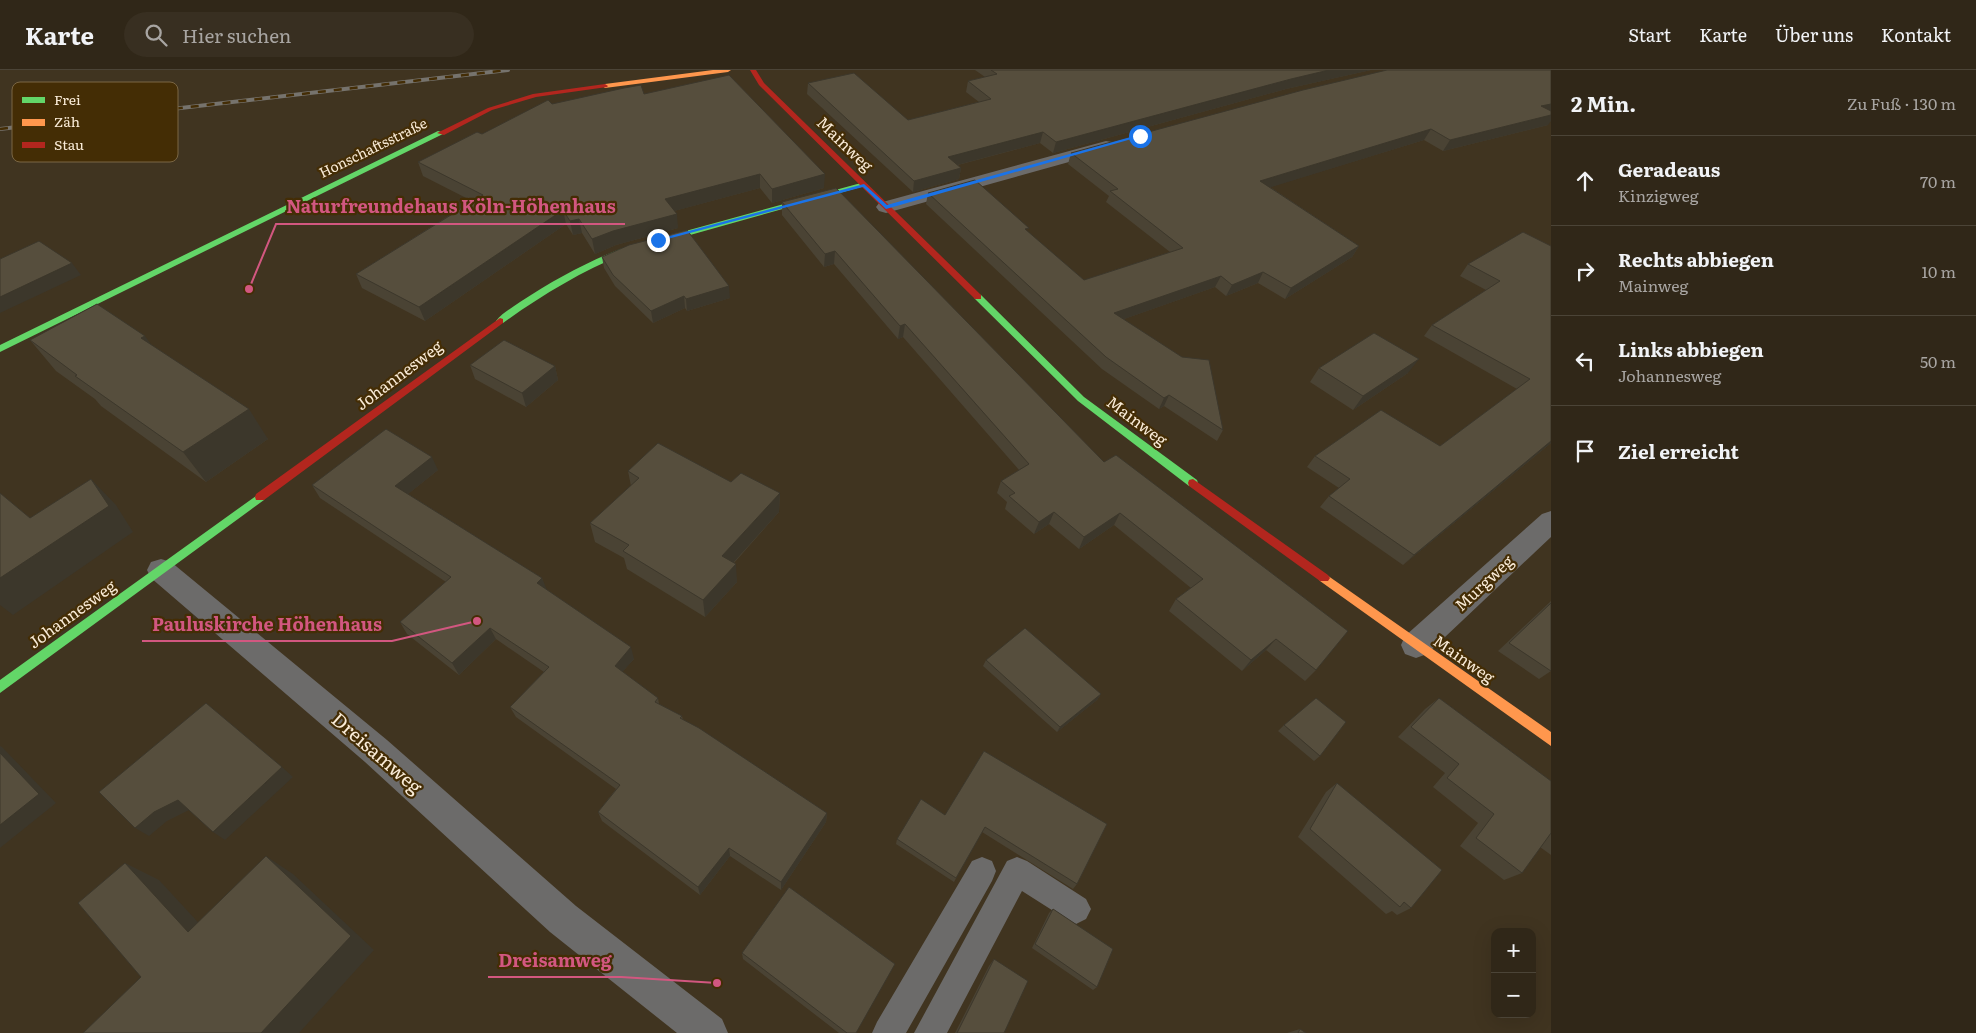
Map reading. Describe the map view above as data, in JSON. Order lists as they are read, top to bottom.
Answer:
{
  "streets": {
    "street": [
      "Mainweg",
      "Honschaftsstraße",
      "Johannesweg",
      "Murgweg",
      "Dreisamweg"
    ]
  },
  "crossings": [
    ["Mainweg", "Johannesweg"],
    ["Mainweg", "Murgweg"],
    ["Johannesweg", "Dreisamweg"]
  ],
  "places": ["Naturfreundehaus Köln-Höhenhaus", "Pauluskirche Höhenhaus", "Dreisamweg"],
  "legend": ["Frei", "Zäh", "Stau"],
  "page": {
    "header": "Karte",
    "search": "Hier suchen",
    "nav": [
      "Start",
      "Karte",
      "Über uns",
      "Kontakt"
    ],
    "heading": ["2 Min.", "Zu Fuß · 130 m"],
    "list": [
      ["Geradeaus", "Kinzigweg", "70 m"],
      ["Rechts abbiegen", "Mainweg", "10 m"],
      ["Links abbiegen", "Johannesweg", "50 m"],
      "Ziel erreicht"
    ],
    "map_buttons": ["+", "−"]
  }
}
